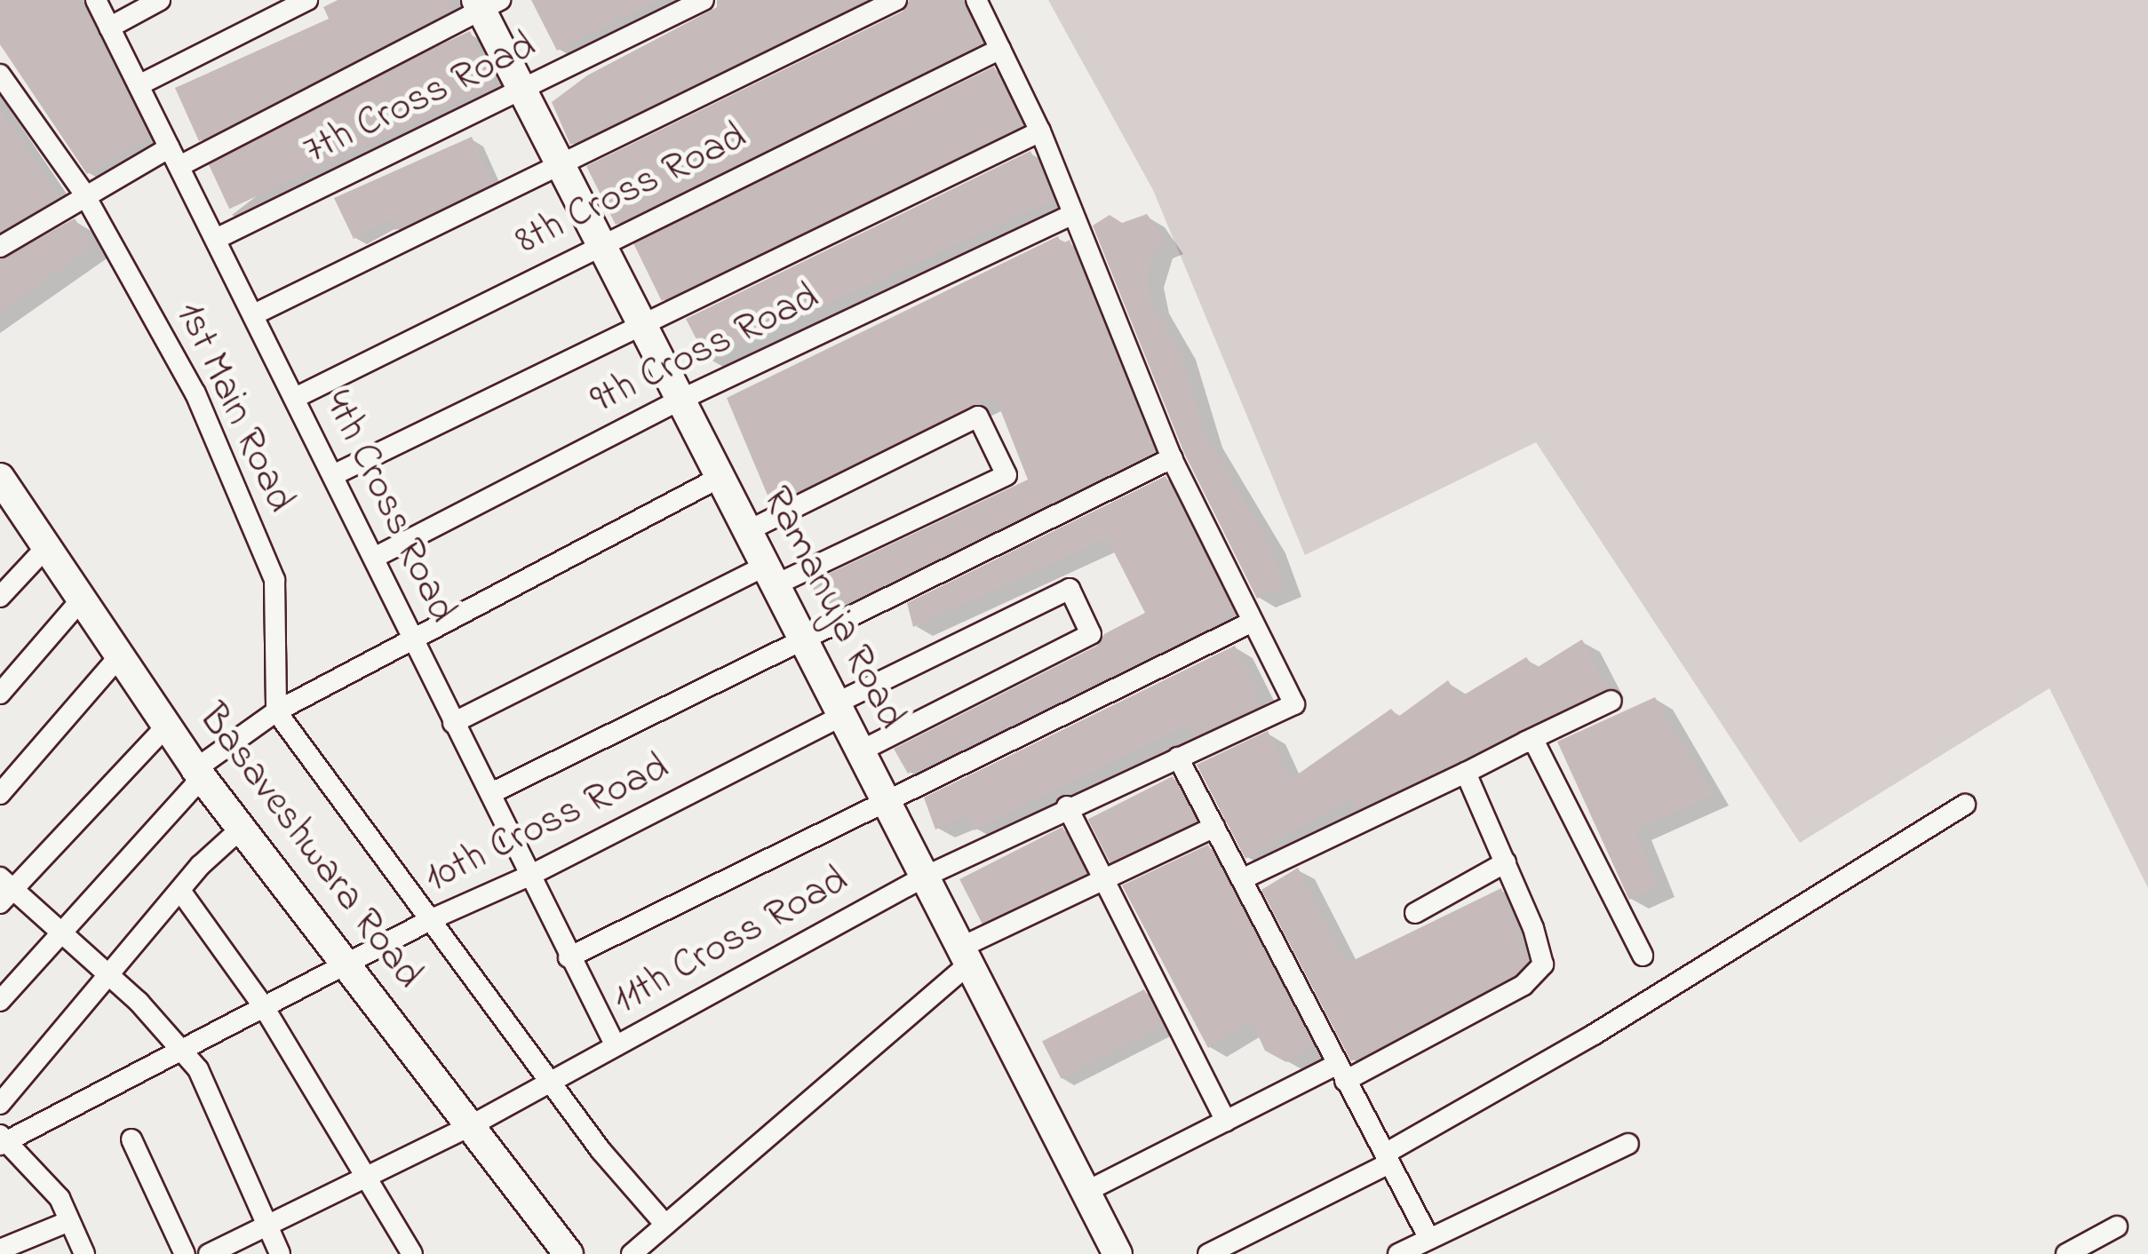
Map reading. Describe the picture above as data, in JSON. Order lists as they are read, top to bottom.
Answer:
{
  "streets": {
    "street": [
      "7th Cross Road",
      "8th Cross Road",
      "9th Cross Road",
      "1st Main Road",
      "4th Cross Road",
      "Ramanuja Road",
      "10th Cross Road",
      "Basaveshwara Road",
      "11th Cross Road"
    ]
  },
  "crossings": [
    ["7th Cross Road", "4th Cross Road"],
    ["7th Cross Road", "Ramanuja Road"],
    ["8th Cross Road", "4th Cross Road"],
    ["8th Cross Road", "Ramanuja Road"],
    ["9th Cross Road", "4th Cross Road"],
    ["9th Cross Road", "Ramanuja Road"],
    ["4th Cross Road", "10th Cross Road"],
    ["4th Cross Road", "11th Cross Road"],
    ["Ramanuja Road", "10th Cross Road"],
    ["Ramanuja Road", "11th Cross Road"],
    ["10th Cross Road", "Basaveshwara Road"],
    ["Basaveshwara Road", "11th Cross Road"]
  ]
}
